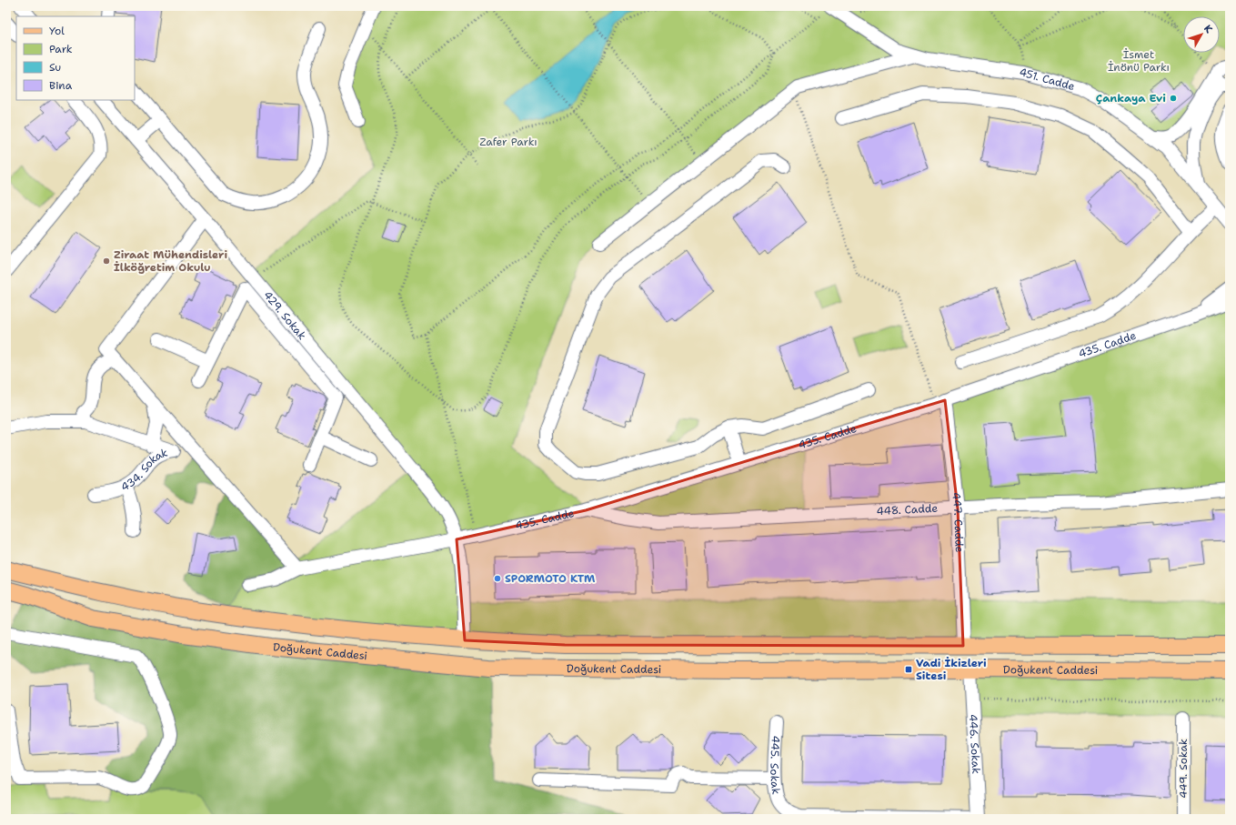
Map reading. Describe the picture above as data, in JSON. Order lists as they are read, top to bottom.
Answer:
{
  "streets": {
    "main road": ["Doğukent Caddesi"],
    "street": [
      "451. Cadde",
      "429. Sokak",
      "435. Cadde",
      "434. Sokak",
      "448. Cadde",
      "447. Cadde",
      "446. Sokak",
      "445. Sokak",
      "449. Sokak"
    ]
  },
  "crossings": [
    ["429. Sokak", "435. Cadde"],
    ["429. Sokak", "Doğukent Caddesi"],
    ["435. Cadde", "448. Cadde"],
    ["435. Cadde", "447. Cadde"],
    ["448. Cadde", "447. Cadde"],
    ["447. Cadde", "Doğukent Caddesi"],
    ["Doğukent Caddesi", "446. Sokak"],
    ["446. Sokak", "445. Sokak"]
  ],
  "parks": ["İsmet İnönü Parkı", "Zafer Parkı"],
  "places": {
    "other": ["Çankaya Evi", "Ziraat Mühendisleri İlköğretim Okulu", "SPORMOTO KTM"],
    "transit": ["Vadi İkizleri Sitesi"]
  },
  "legend": [
    "Yol",
    "Park",
    "Su",
    "Bina"
  ],
  "north": "top right"
}
